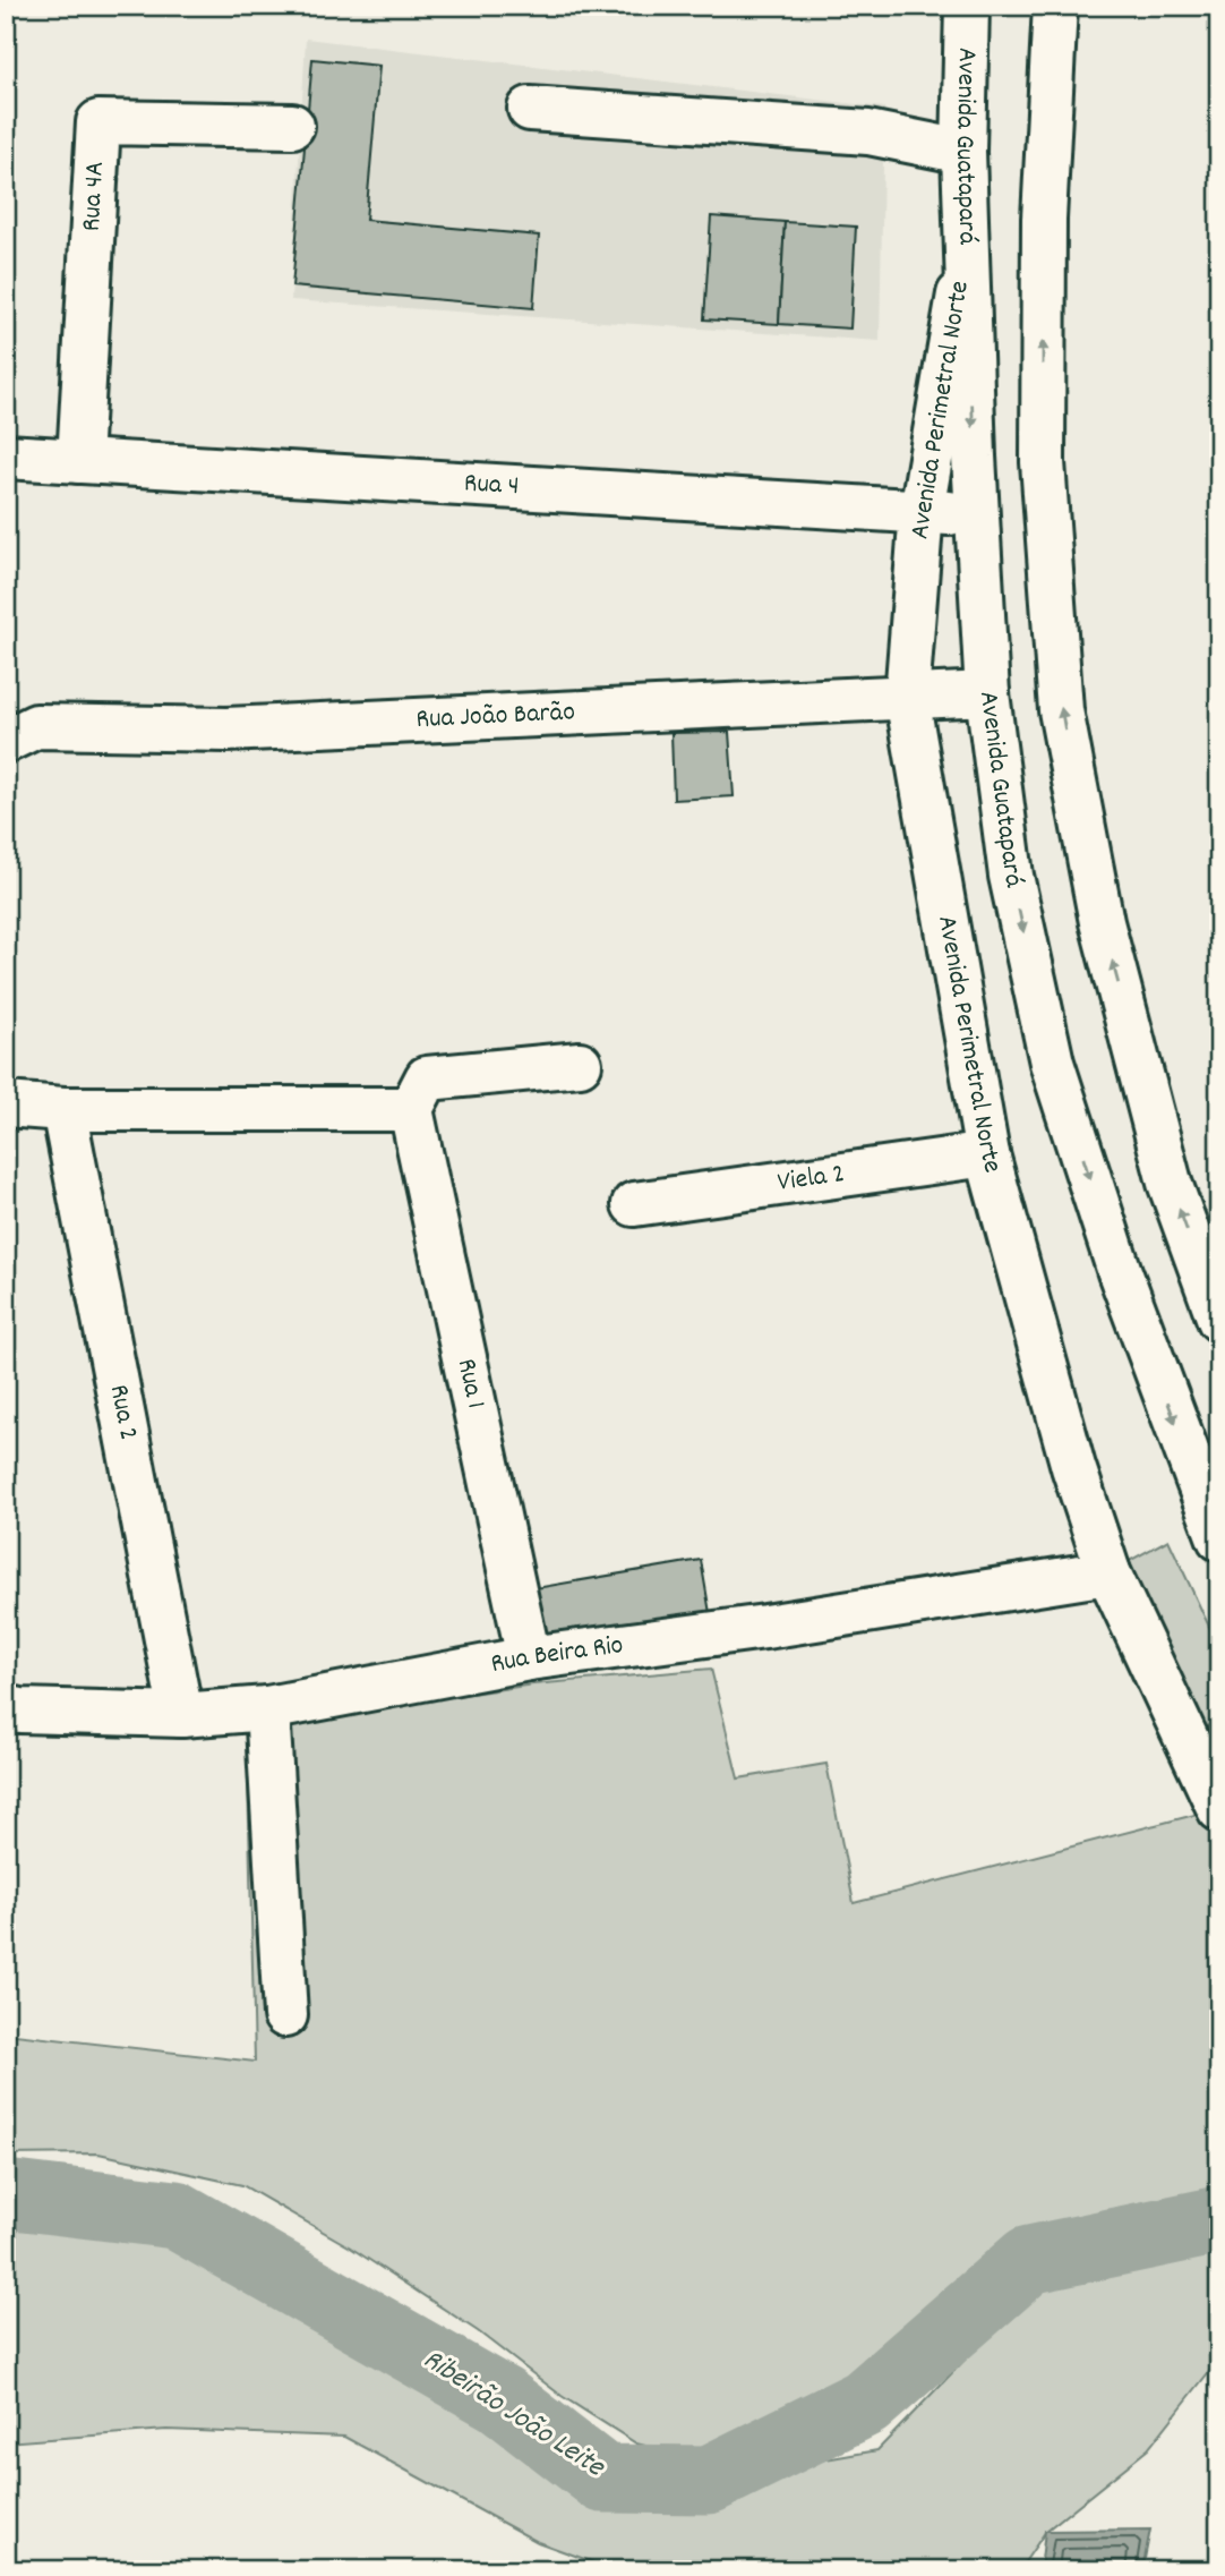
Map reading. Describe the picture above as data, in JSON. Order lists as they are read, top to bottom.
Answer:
{
  "streets": {
    "main road": [
      "Avenida Guatapará",
      "Rua 4A",
      "Avenida Perimetral Norte",
      "Rua 4",
      "Rua João Barão",
      "Viela 2",
      "Rua 1",
      "Rua 2",
      "Rua Beira Rio"
    ]
  },
  "crossings": [
    ["Avenida Guatapará", "Avenida Perimetral Norte"],
    ["Avenida Guatapará", "Rua 4"],
    ["Avenida Guatapará", "Rua João Barão"],
    ["Rua 4A", "Rua 4"],
    ["Avenida Perimetral Norte", "Rua 4"],
    ["Avenida Perimetral Norte", "Rua João Barão"],
    ["Avenida Perimetral Norte", "Viela 2"],
    ["Avenida Perimetral Norte", "Rua Beira Rio"],
    ["Rua 1", "Rua Beira Rio"],
    ["Rua 2", "Rua Beira Rio"]
  ],
  "water": ["Ribeirão João Leite"]
}
